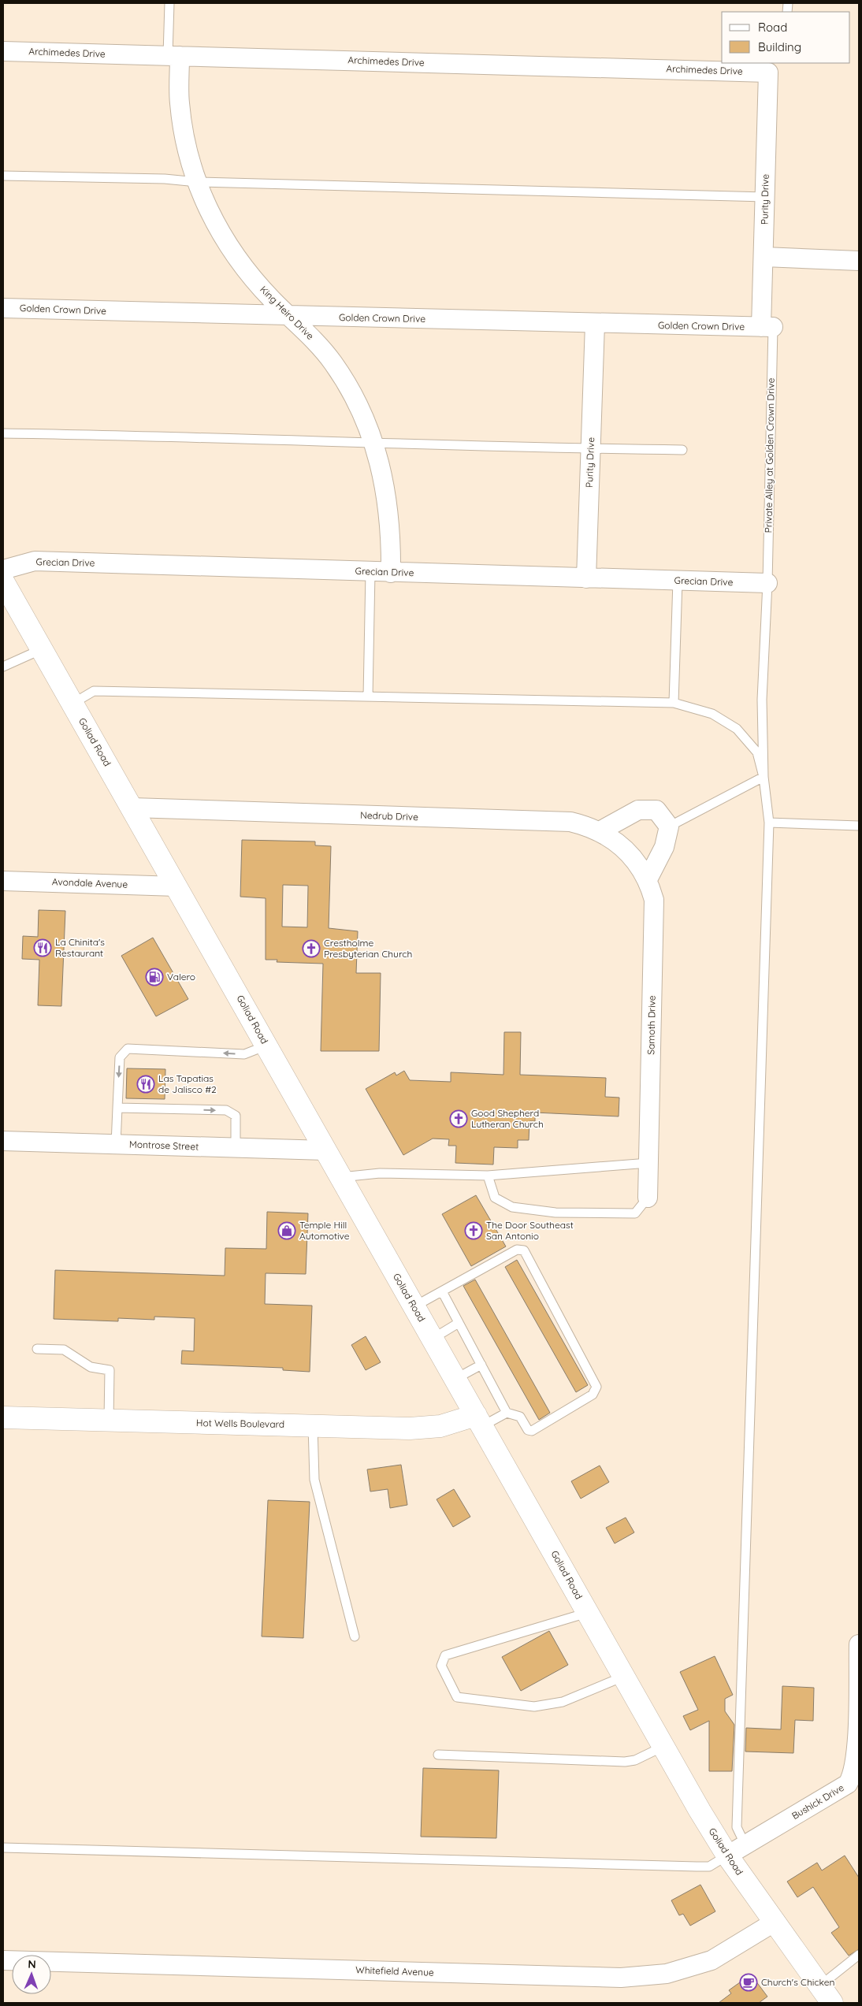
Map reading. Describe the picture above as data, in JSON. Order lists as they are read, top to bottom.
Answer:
{
  "streets": {
    "main road": ["Goliad Road", "Hot Wells Boulevard"],
    "street": [
      "Archimedes Drive",
      "Purity Drive",
      "Golden Crown Drive",
      "King Heiro Drive",
      "Grecian Drive",
      "Nedrub Drive",
      "Avondale Avenue",
      "Samoth Drive",
      "Montrose Street",
      "Bushick Drive",
      "Whitefield Avenue"
    ],
    "lane": ["Private Alley at Golden Crown Drive"]
  },
  "crossings": [
    ["Archimedes Drive", "Purity Drive"],
    ["Archimedes Drive", "King Heiro Drive"],
    ["Purity Drive", "Golden Crown Drive"],
    ["Purity Drive", "Private Alley at Golden Crown Drive"],
    ["Purity Drive", "Grecian Drive"],
    ["Golden Crown Drive", "King Heiro Drive"],
    ["Golden Crown Drive", "Private Alley at Golden Crown Drive"],
    ["King Heiro Drive", "Grecian Drive"],
    ["Private Alley at Golden Crown Drive", "Grecian Drive"],
    ["Goliad Road", "Nedrub Drive"],
    ["Goliad Road", "Avondale Avenue"],
    ["Goliad Road", "Montrose Street"],
    ["Goliad Road", "Hot Wells Boulevard"],
    ["Goliad Road", "Bushick Drive"],
    ["Goliad Road", "Whitefield Avenue"],
    ["Nedrub Drive", "Samoth Drive"]
  ],
  "places": {
    "restaurant": ["La Chinita's Restaurant", "Las Tapatias de Jalisco #2"],
    "church": ["Crestholme Presbyterian Church", "Good Shepherd Lutheran Church", "The Door Southeast San Antonio"],
    "fuel station": ["Valero"],
    "shop": ["Temple Hill Automotive"],
    "cafe": ["Church's Chicken"]
  },
  "legend": ["Road", "Building"],
  "north": "top"
}
